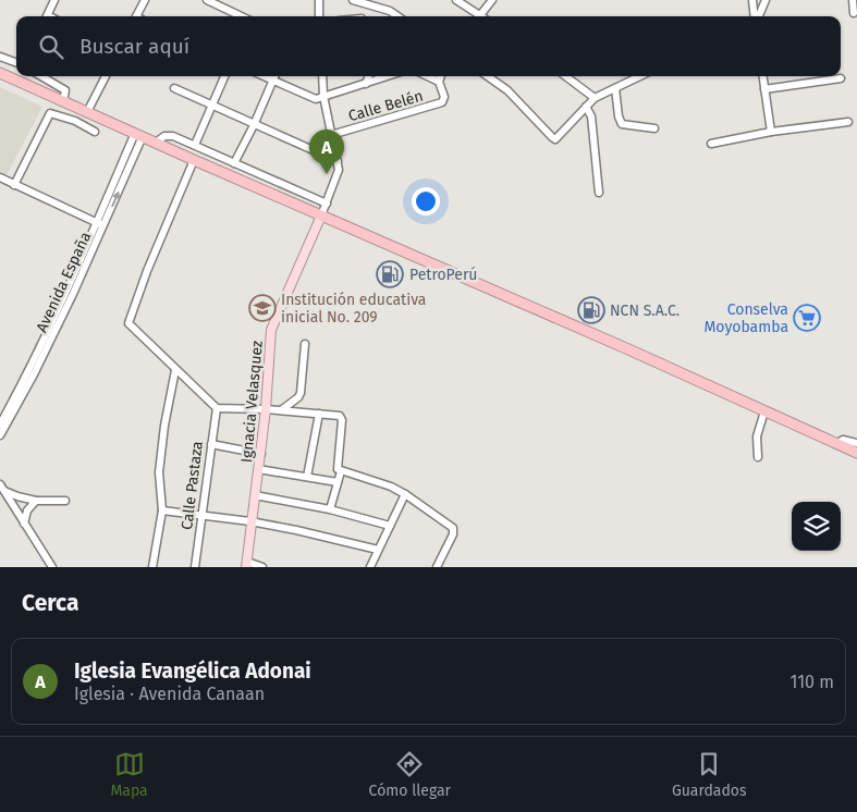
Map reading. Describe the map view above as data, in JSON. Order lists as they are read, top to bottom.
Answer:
{
  "streets": {
    "main road": ["Ignacia Velasquez"],
    "street": ["Calle Belén", "Avenida España", "Calle Pastaza"]
  },
  "places": {
    "fuel station": ["PetroPerú", "NCN S.A.C."],
    "school or university": ["Institución educativa inicial No. 209"],
    "supermarket": ["Conselva Moyobamba"]
  },
  "page": {
    "search": "Buscar aquí",
    "pins": "A",
    "heading": "Cerca",
    "list": [
      {
        "mark": "A",
        "name": "Iglesia Evangélica Adonai",
        "note": "Iglesia · Avenida Canaan",
        "value": "110 m"
      }
    ],
    "nav": ["Mapa", "Cómo llegar", "Guardados"]
  }
}
